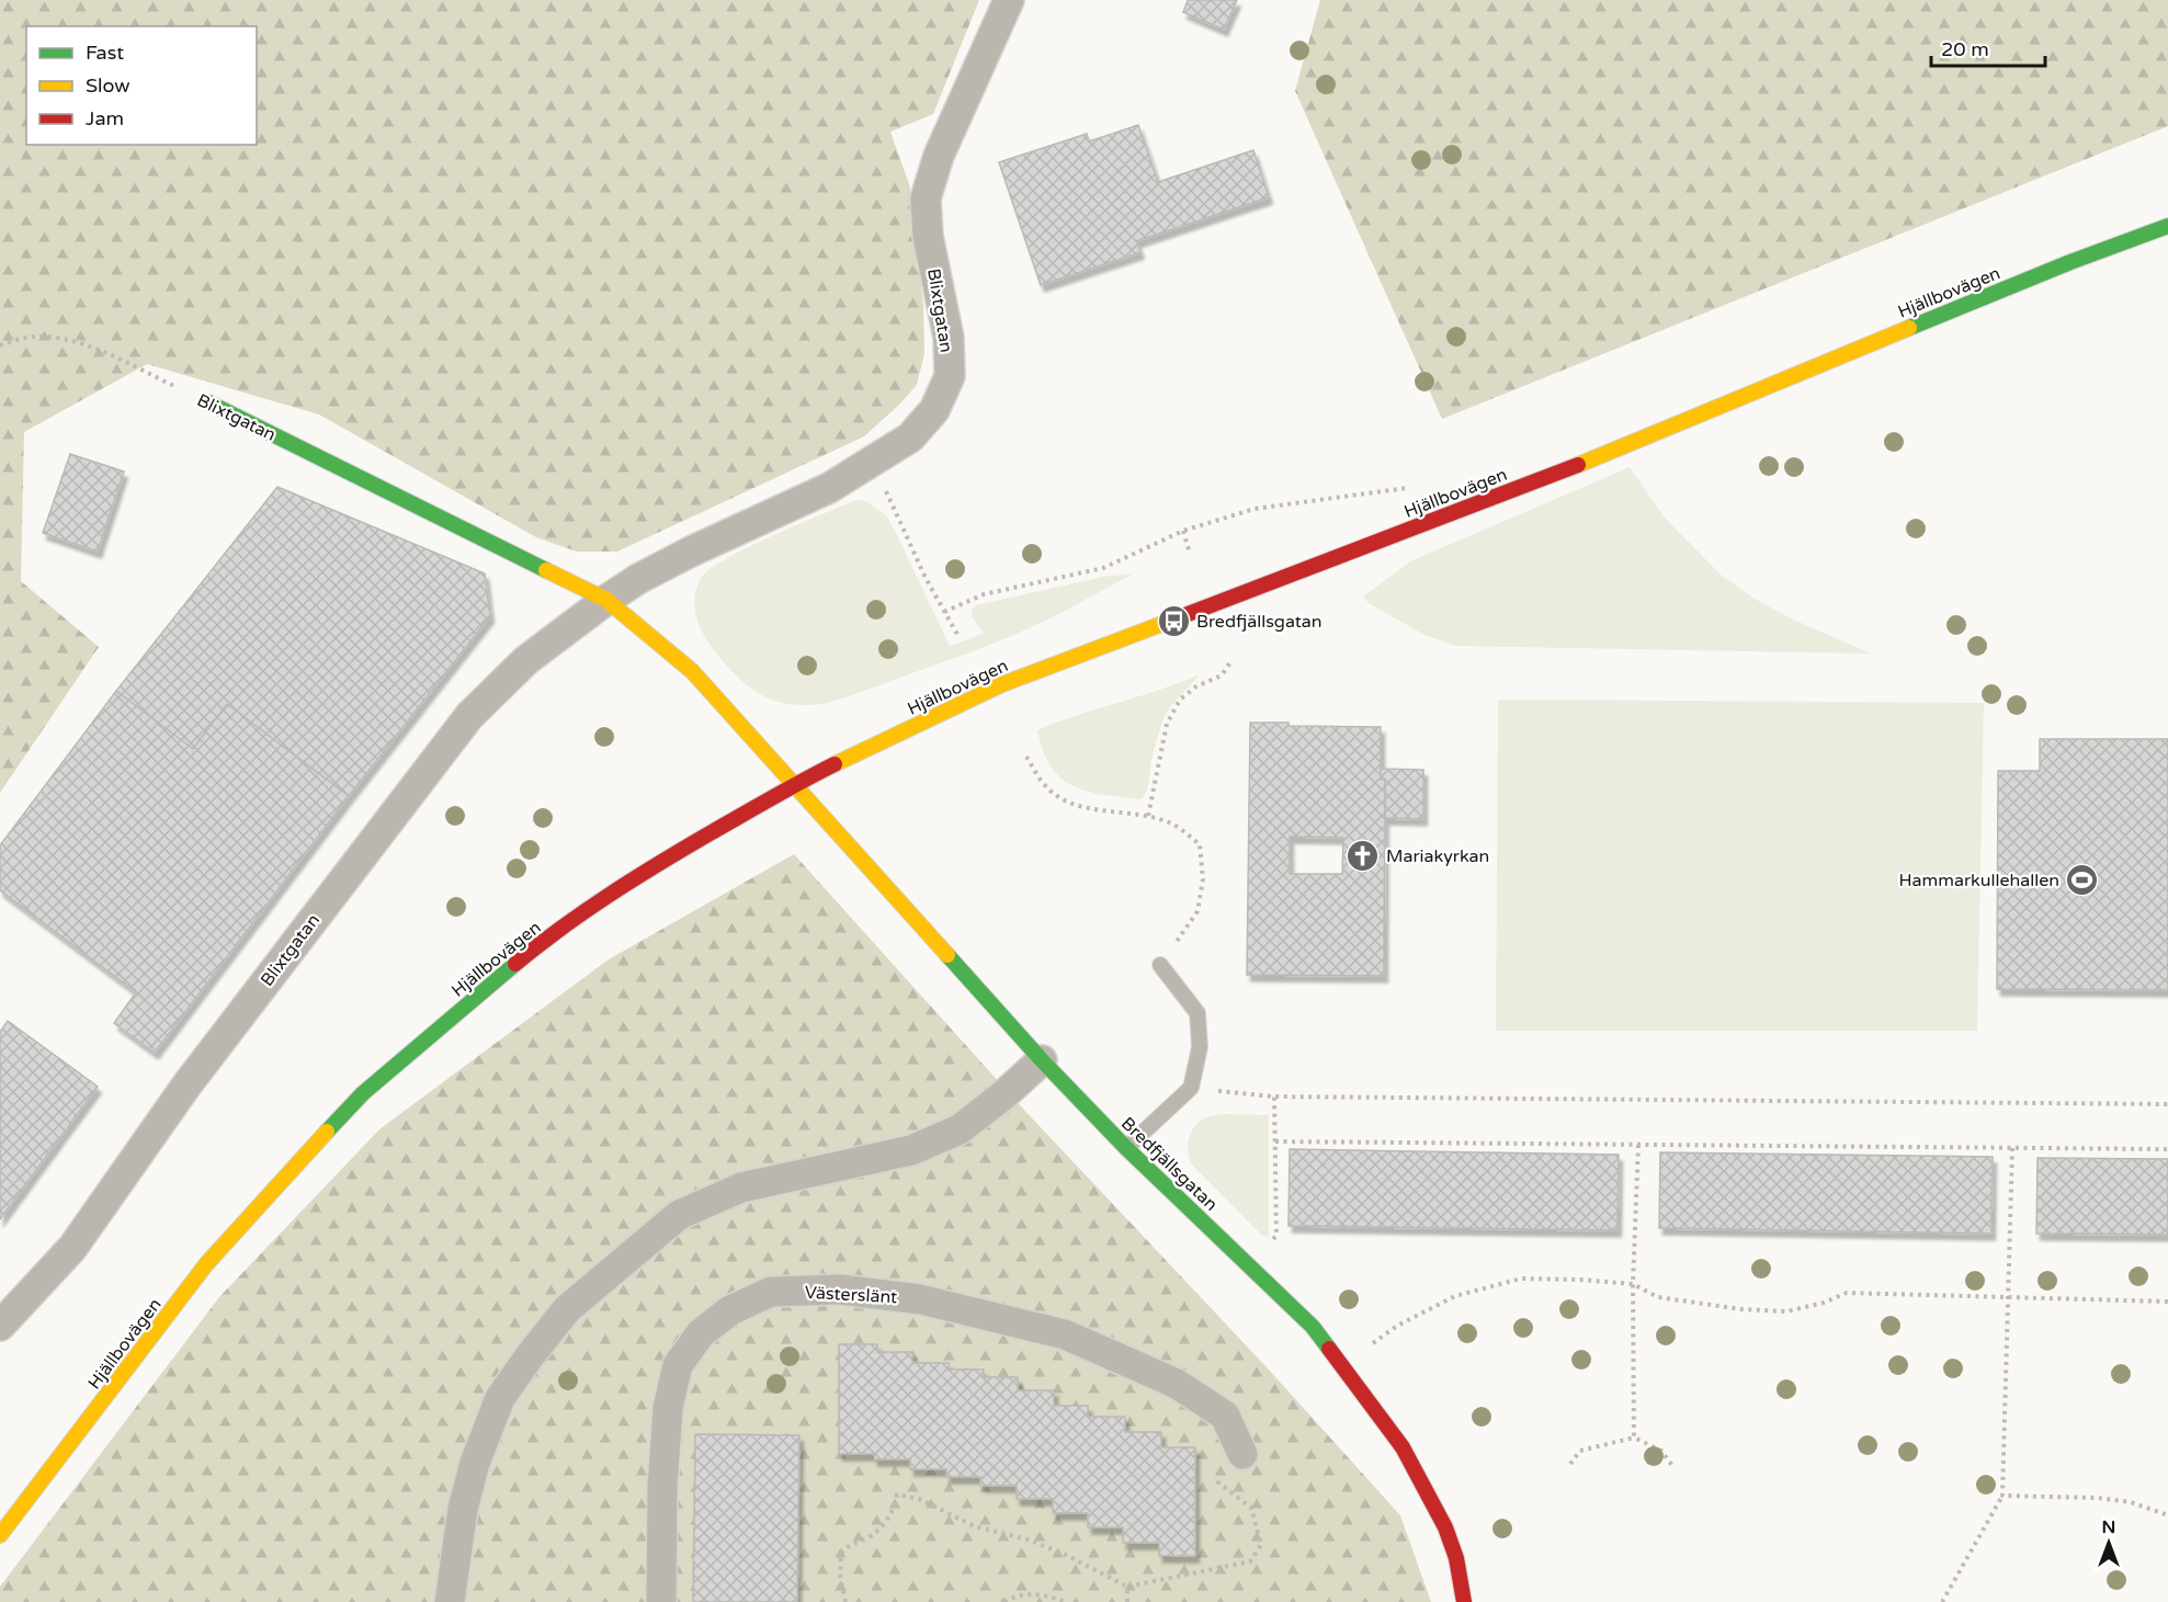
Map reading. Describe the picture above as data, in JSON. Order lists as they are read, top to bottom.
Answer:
{
  "streets": {
    "street": [
      "Hjällbovägen",
      "Blixtgatan",
      "Bredfjällsgatan",
      "Västerslänt"
    ]
  },
  "crossings": [
    ["Hjällbovägen", "Blixtgatan"],
    ["Hjällbovägen", "Bredfjällsgatan"],
    ["Blixtgatan", "Bredfjällsgatan"]
  ],
  "places": {
    "bus stop": ["Bredfjällsgatan"],
    "church": ["Mariakyrkan"],
    "sports": ["Hammarkullehallen"]
  },
  "legend": ["Fast", "Slow", "Jam"],
  "scale_bar": "20 m",
  "north": "top"
}
